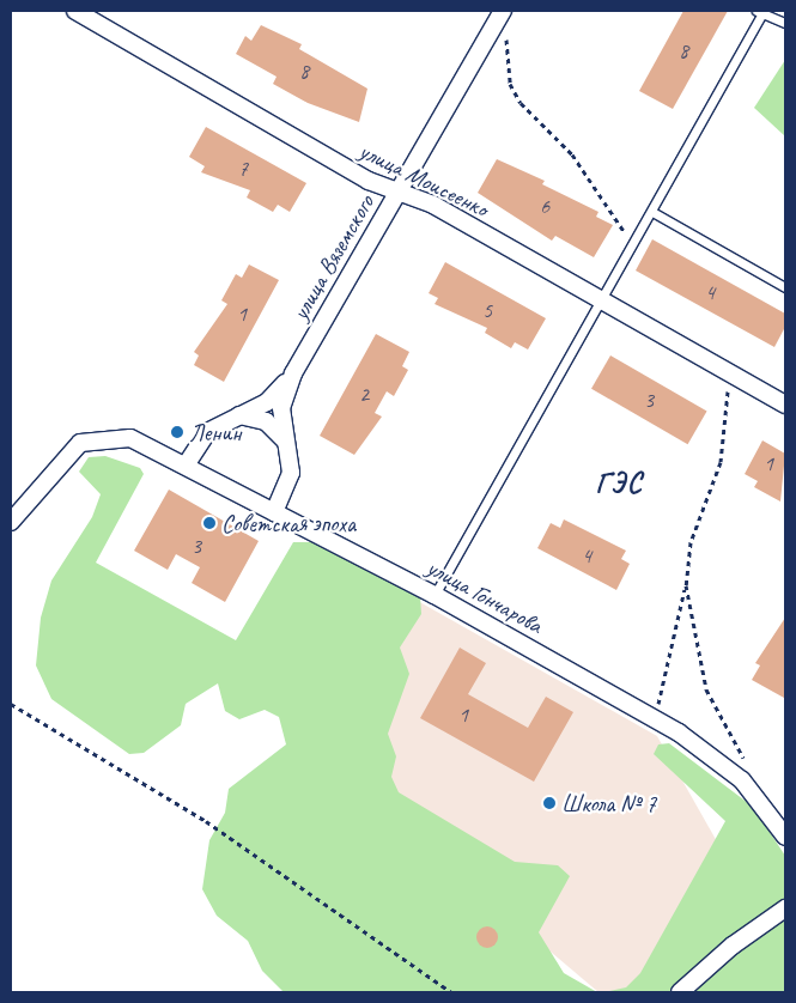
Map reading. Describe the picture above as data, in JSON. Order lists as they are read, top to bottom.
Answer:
{
  "streets": {
    "street": ["улица Моисеенко", "улица Вяземского", "улица Гончарова"]
  },
  "crossings": [
    ["улица Моисеенко", "улица Вяземского"]
  ],
  "districts": ["ГЭС"],
  "places": ["Ленин", "Советская эпоха", "Школа № 7"],
  "house_numbers": [
    "8",
    "8",
    "7",
    "6",
    "4",
    "5",
    "1",
    "2",
    "3",
    "1",
    "3",
    "4",
    "1"
  ]
}
